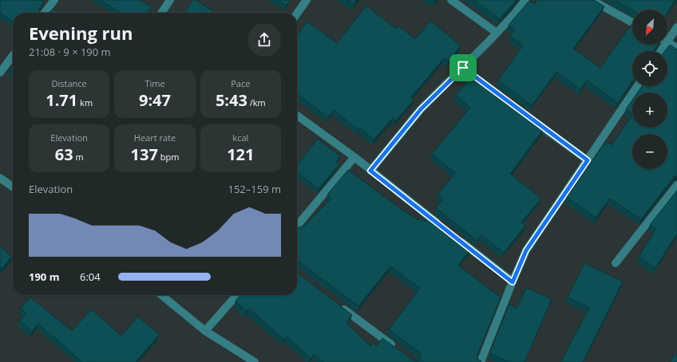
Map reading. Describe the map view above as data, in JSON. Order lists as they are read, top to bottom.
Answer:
{
  "north": "bottom left",
  "page": {
    "map_buttons": ["+", "−"],
    "heading": ["Evening run", "21:08 · 9 × 190 m"],
    "stats": [
      ["Distance", "1.71 km"],
      ["Time", "9:47"],
      ["Pace", "5:43 /km"],
      ["Elevation", "63 m"],
      ["Heart rate", "137 bpm"],
      ["kcal", "121"]
    ],
    "chart": ["Elevation", "152–159 m"],
    "list": [
      {
        "name": "190 m",
        "note": "6:04"
      }
    ]
  }
}
